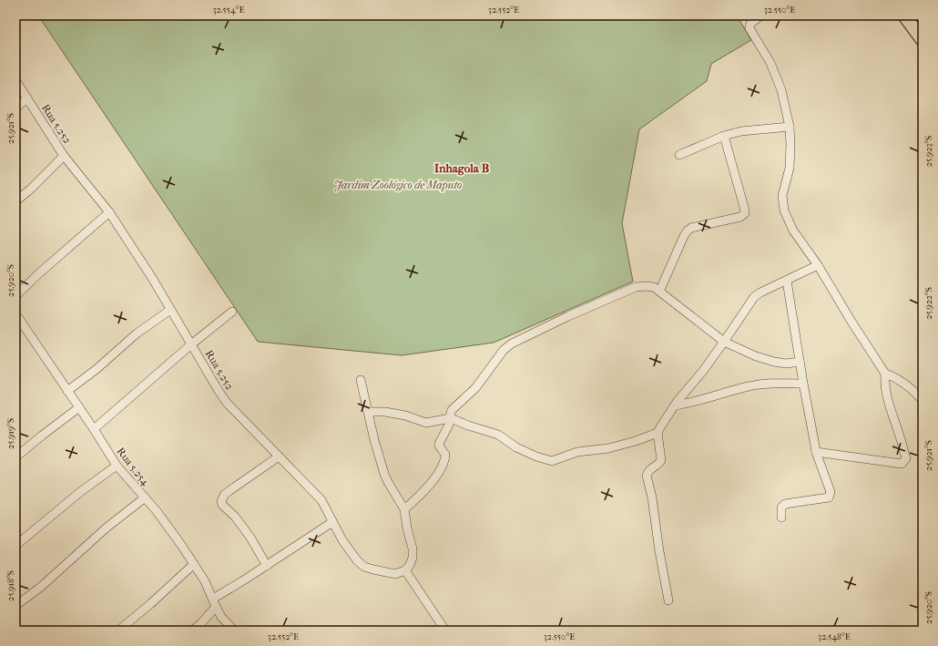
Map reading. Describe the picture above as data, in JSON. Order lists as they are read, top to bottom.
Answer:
{
  "streets": {
    "street": ["Rua 5.252", "Rua 5.254"]
  },
  "districts": ["Inhagola B"],
  "parks": ["Jardim Zoológico de Maputo"],
  "coordinates": [
    "32.554°E",
    "32.552°E",
    "32.550°E",
    "25.921°S",
    "25.923°S",
    "25.920°S",
    "25.922°S",
    "25.919°S",
    "25.918°S",
    "32.548°E"
  ]
}
